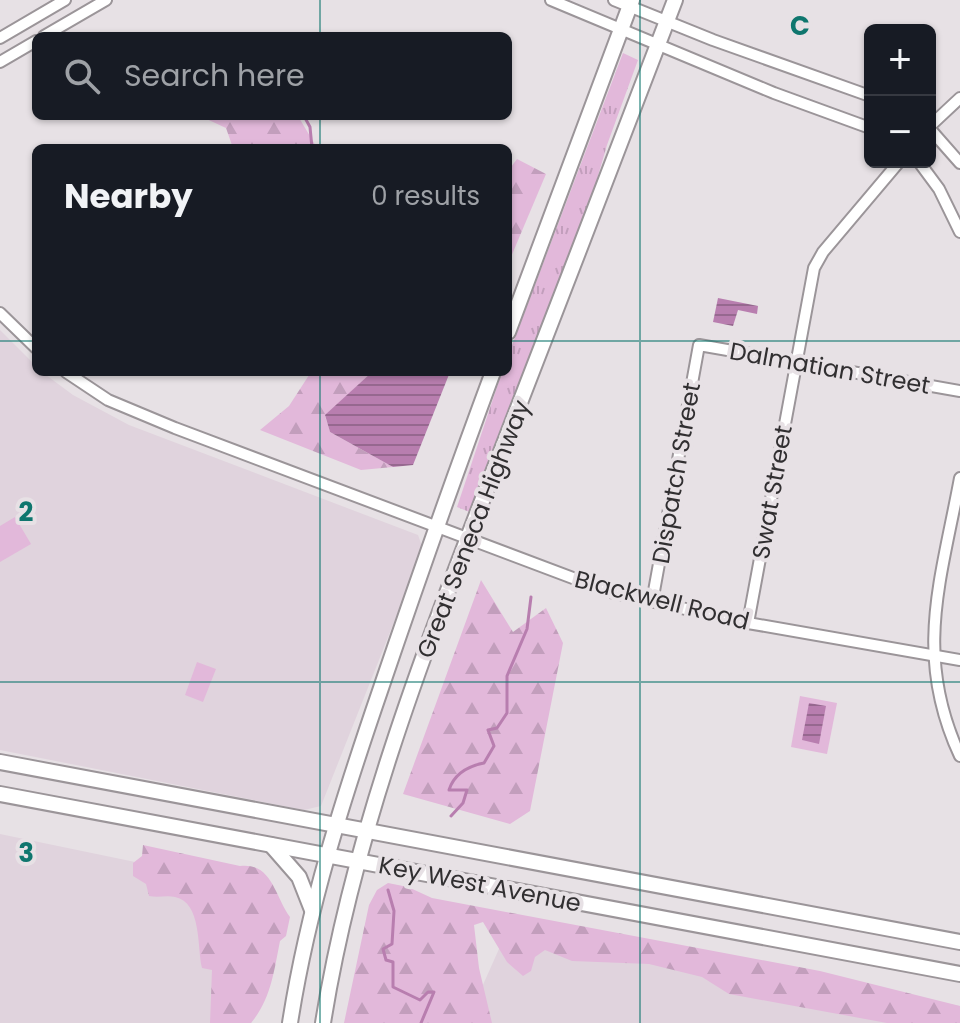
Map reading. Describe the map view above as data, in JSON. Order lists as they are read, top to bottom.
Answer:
{
  "streets": {
    "main road": ["Great Seneca Highway", "Key West Avenue"],
    "street": [
      "Dalmatian Street",
      "Dispatch Street",
      "Swat Street",
      "Blackwell Road"
    ]
  },
  "crossings": [
    ["Dalmatian Street", "Dispatch Street"],
    ["Dalmatian Street", "Swat Street"],
    ["Dispatch Street", "Blackwell Road"],
    ["Swat Street", "Blackwell Road"],
    ["Great Seneca Highway", "Blackwell Road"],
    ["Great Seneca Highway", "Key West Avenue"]
  ],
  "page": {
    "map_buttons": ["+", "−"],
    "search": "Search here",
    "heading": ["Nearby", "0 results"]
  },
  "grid": {
    "columns": ["C"],
    "rows": ["2", "3"]
  }
}
